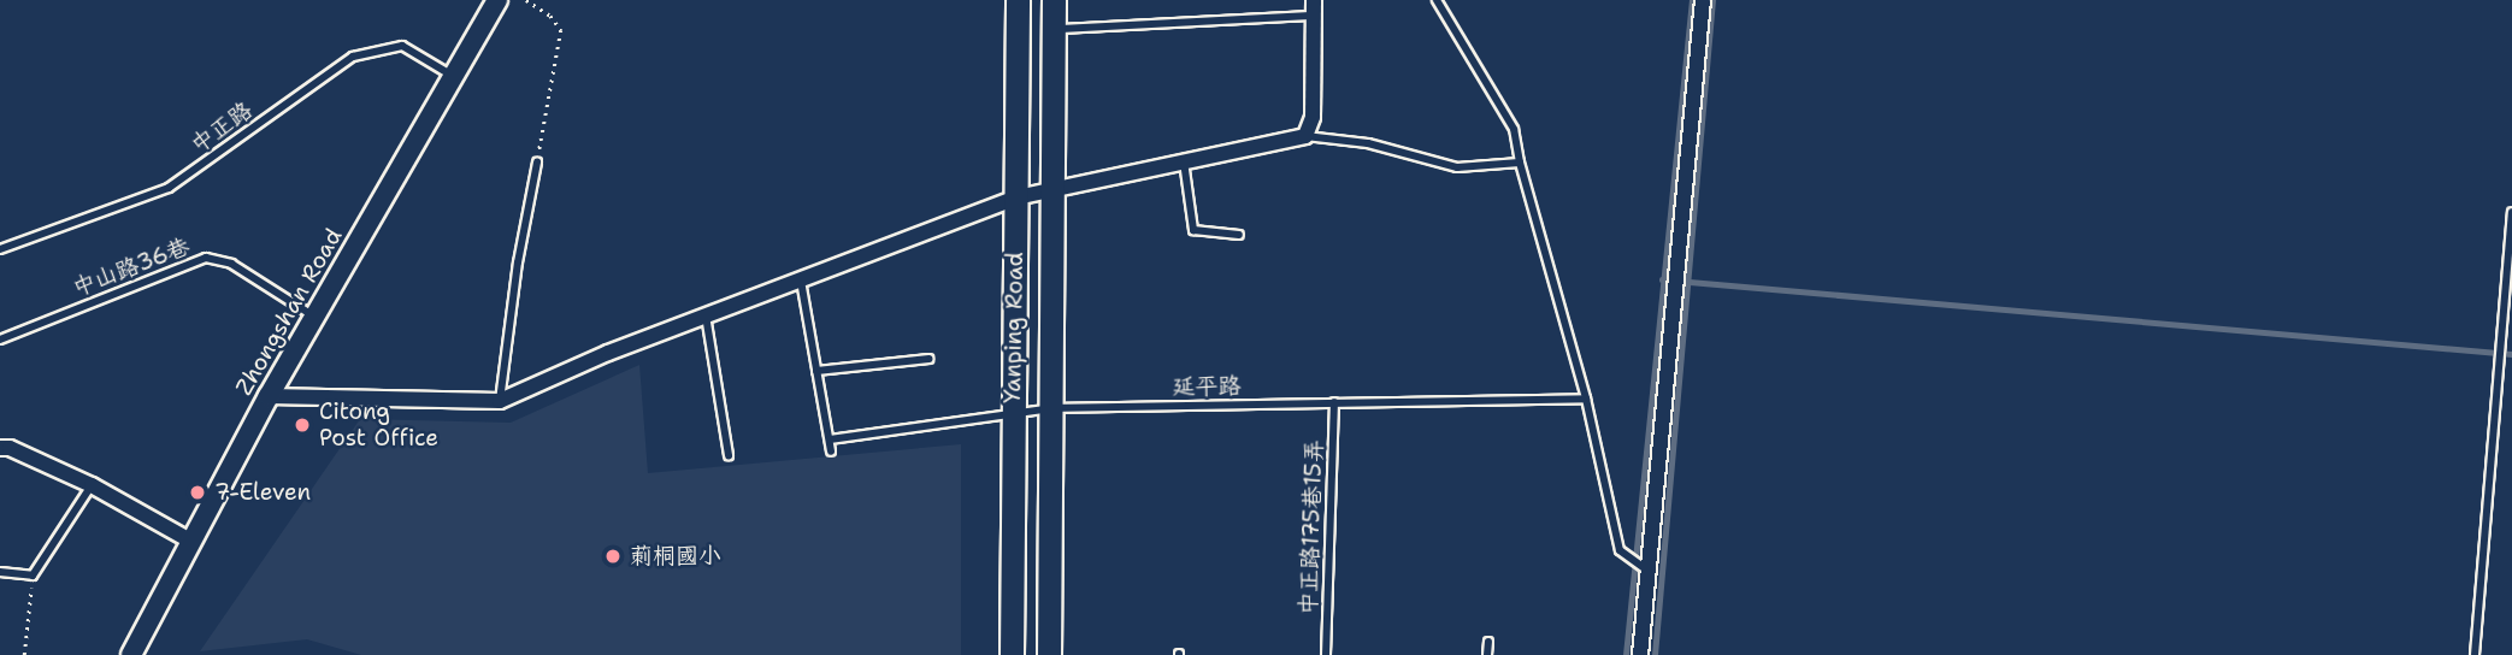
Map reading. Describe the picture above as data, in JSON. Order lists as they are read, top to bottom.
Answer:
{
  "streets": {
    "main road": ["Yanping Road"],
    "street": ["Zhongshan Road"],
    "lane": [
      "中正路",
      "中山路36巷",
      "延平路",
      "中正路175巷15弄"
    ]
  },
  "crossings": [
    ["中正路", "Zhongshan Road"],
    ["中山路36巷", "Zhongshan Road"],
    ["Yanping Road", "延平路"],
    ["延平路", "中正路175巷15弄"]
  ],
  "places": ["Citong Post Office", "7-Eleven", "莿桐國小"]
}
